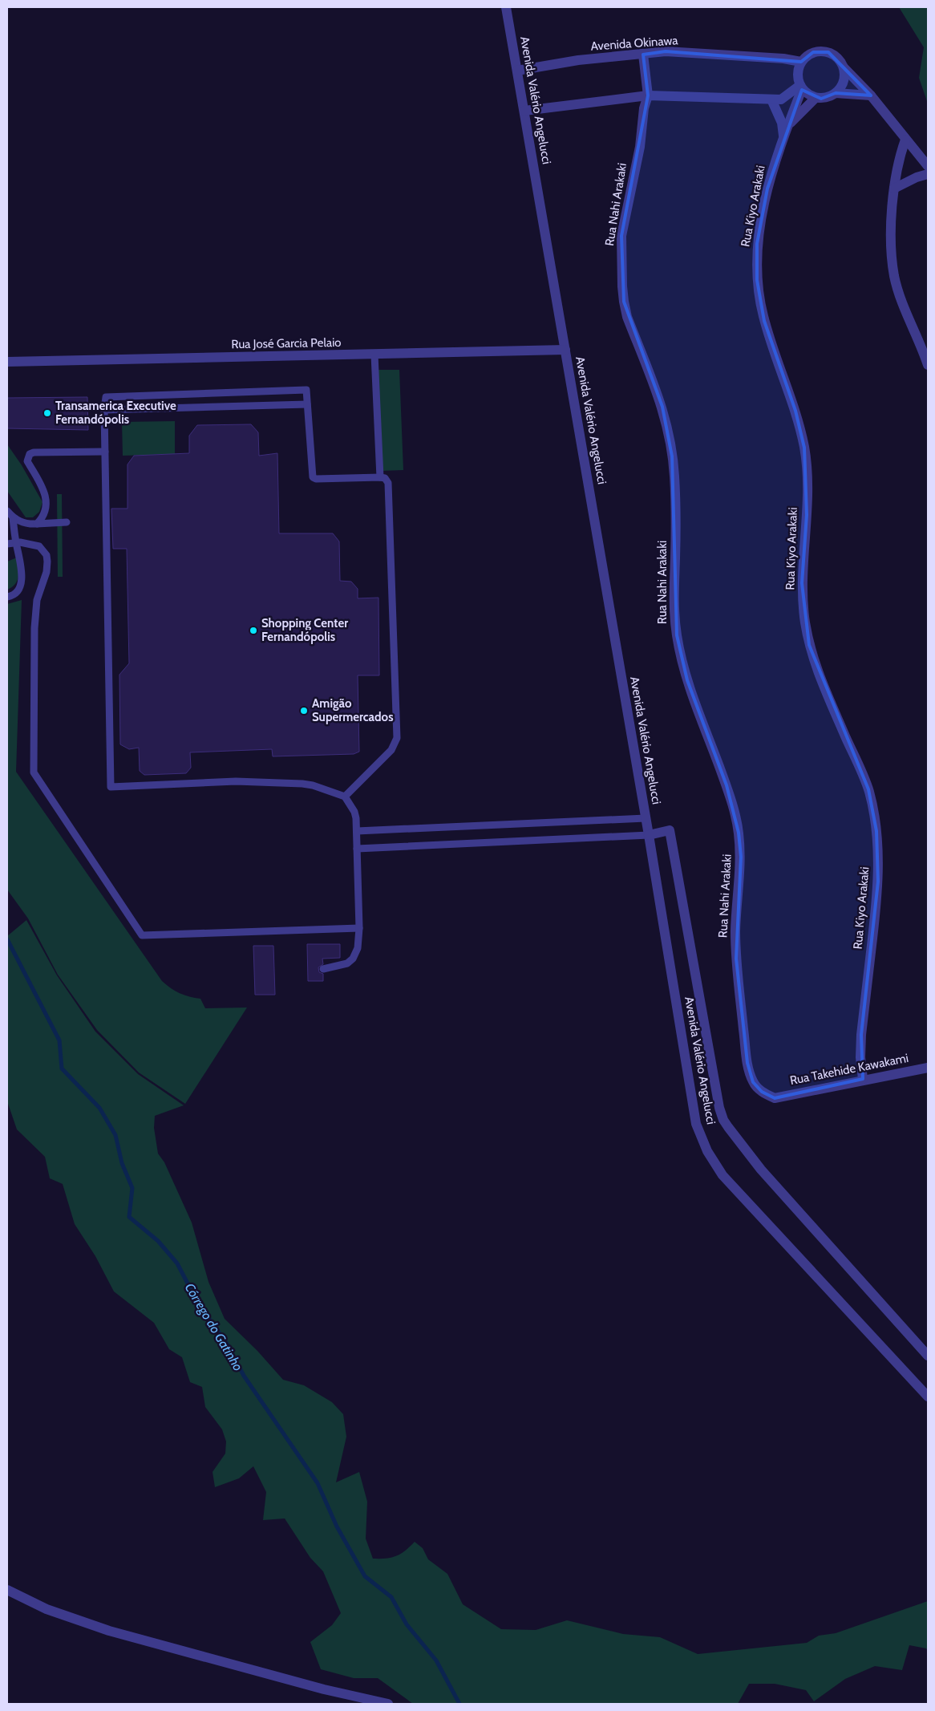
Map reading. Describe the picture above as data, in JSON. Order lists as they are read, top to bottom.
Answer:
{
  "streets": {
    "street": [
      "Avenida Okinawa",
      "Avenida Valério Angelucci",
      "Rua Nahi Arakaki",
      "Rua Kiyo Arakaki",
      "Rua José Garcia Pelaio",
      "Rua Takehide Kawakami"
    ]
  },
  "crossings": [
    ["Avenida Okinawa", "Avenida Valério Angelucci"],
    ["Avenida Okinawa", "Rua Nahi Arakaki"],
    ["Avenida Okinawa", "Rua Kiyo Arakaki"],
    ["Avenida Valério Angelucci", "Rua José Garcia Pelaio"],
    ["Rua Nahi Arakaki", "Rua Takehide Kawakami"],
    ["Rua Kiyo Arakaki", "Rua Takehide Kawakami"]
  ],
  "water": ["Córrego do Gatinho"],
  "places": ["Transamerica Executive Fernandópolis", "Shopping Center Fernandópolis", "Amigão Supermercados"]
}
